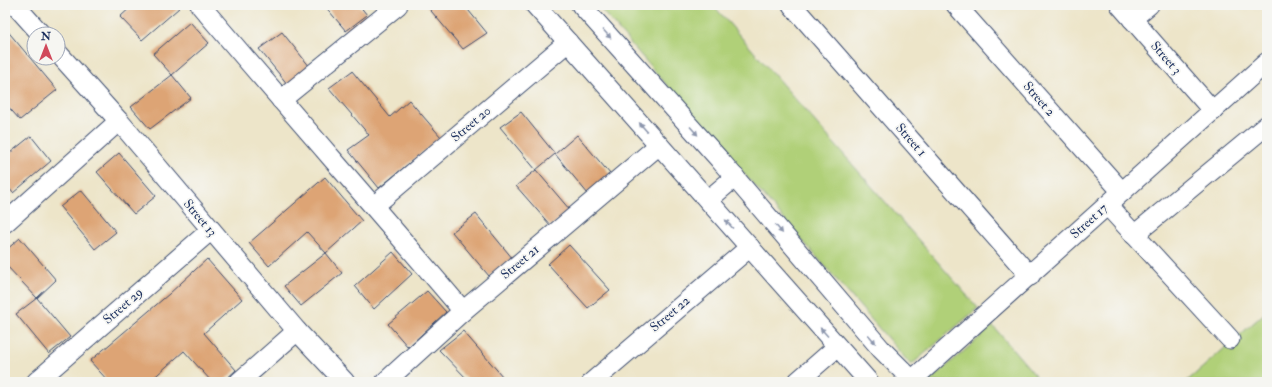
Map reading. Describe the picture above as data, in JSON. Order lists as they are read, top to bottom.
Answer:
{
  "streets": {
    "street": [
      "Street 3",
      "Street 2",
      "Street 20",
      "Street 1",
      "Street 13",
      "Street 17",
      "Street 21",
      "Street 29",
      "Street 22"
    ]
  },
  "crossings": [
    ["Street 3", "Street 17"],
    ["Street 2", "Street 17"],
    ["Street 1", "Street 17"],
    ["Street 13", "Street 29"]
  ],
  "north": "top"
}
